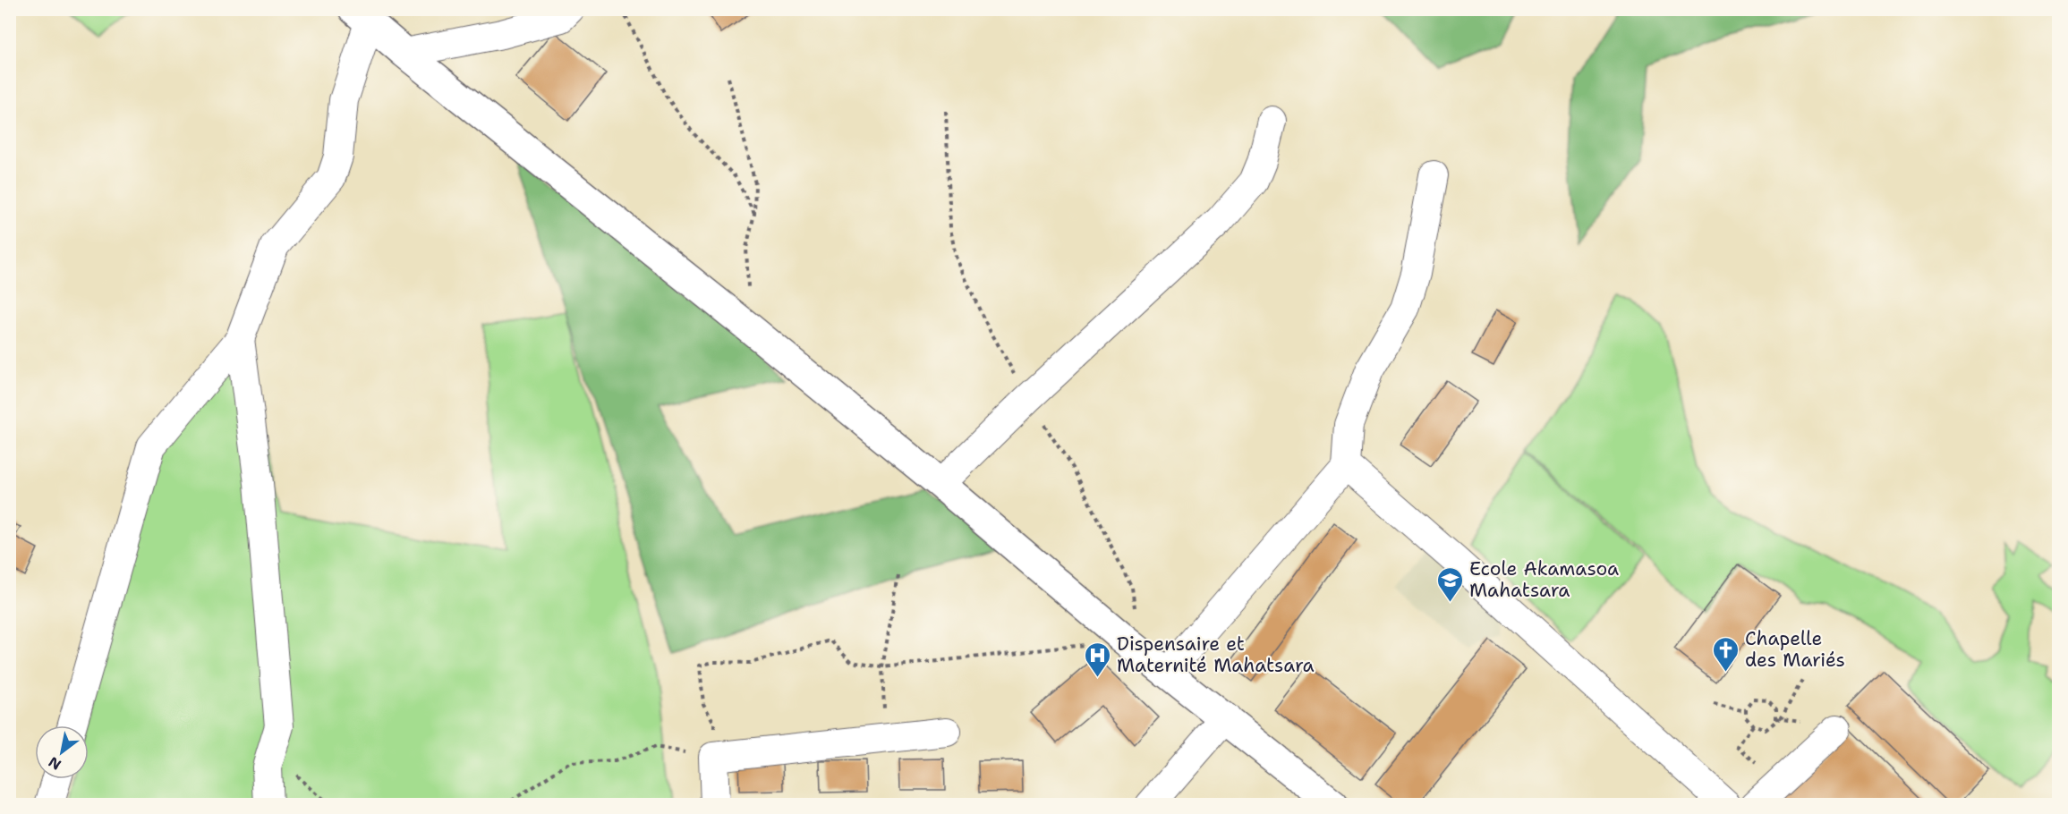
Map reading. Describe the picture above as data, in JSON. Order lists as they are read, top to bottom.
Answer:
{
  "places": {
    "school or university": ["Ecole Akamasoa Mahatsara"],
    "church": ["Chapelle des Mariés"],
    "hospital": ["Dispensaire et Maternité Mahatsara"]
  },
  "north": "bottom left"
}
